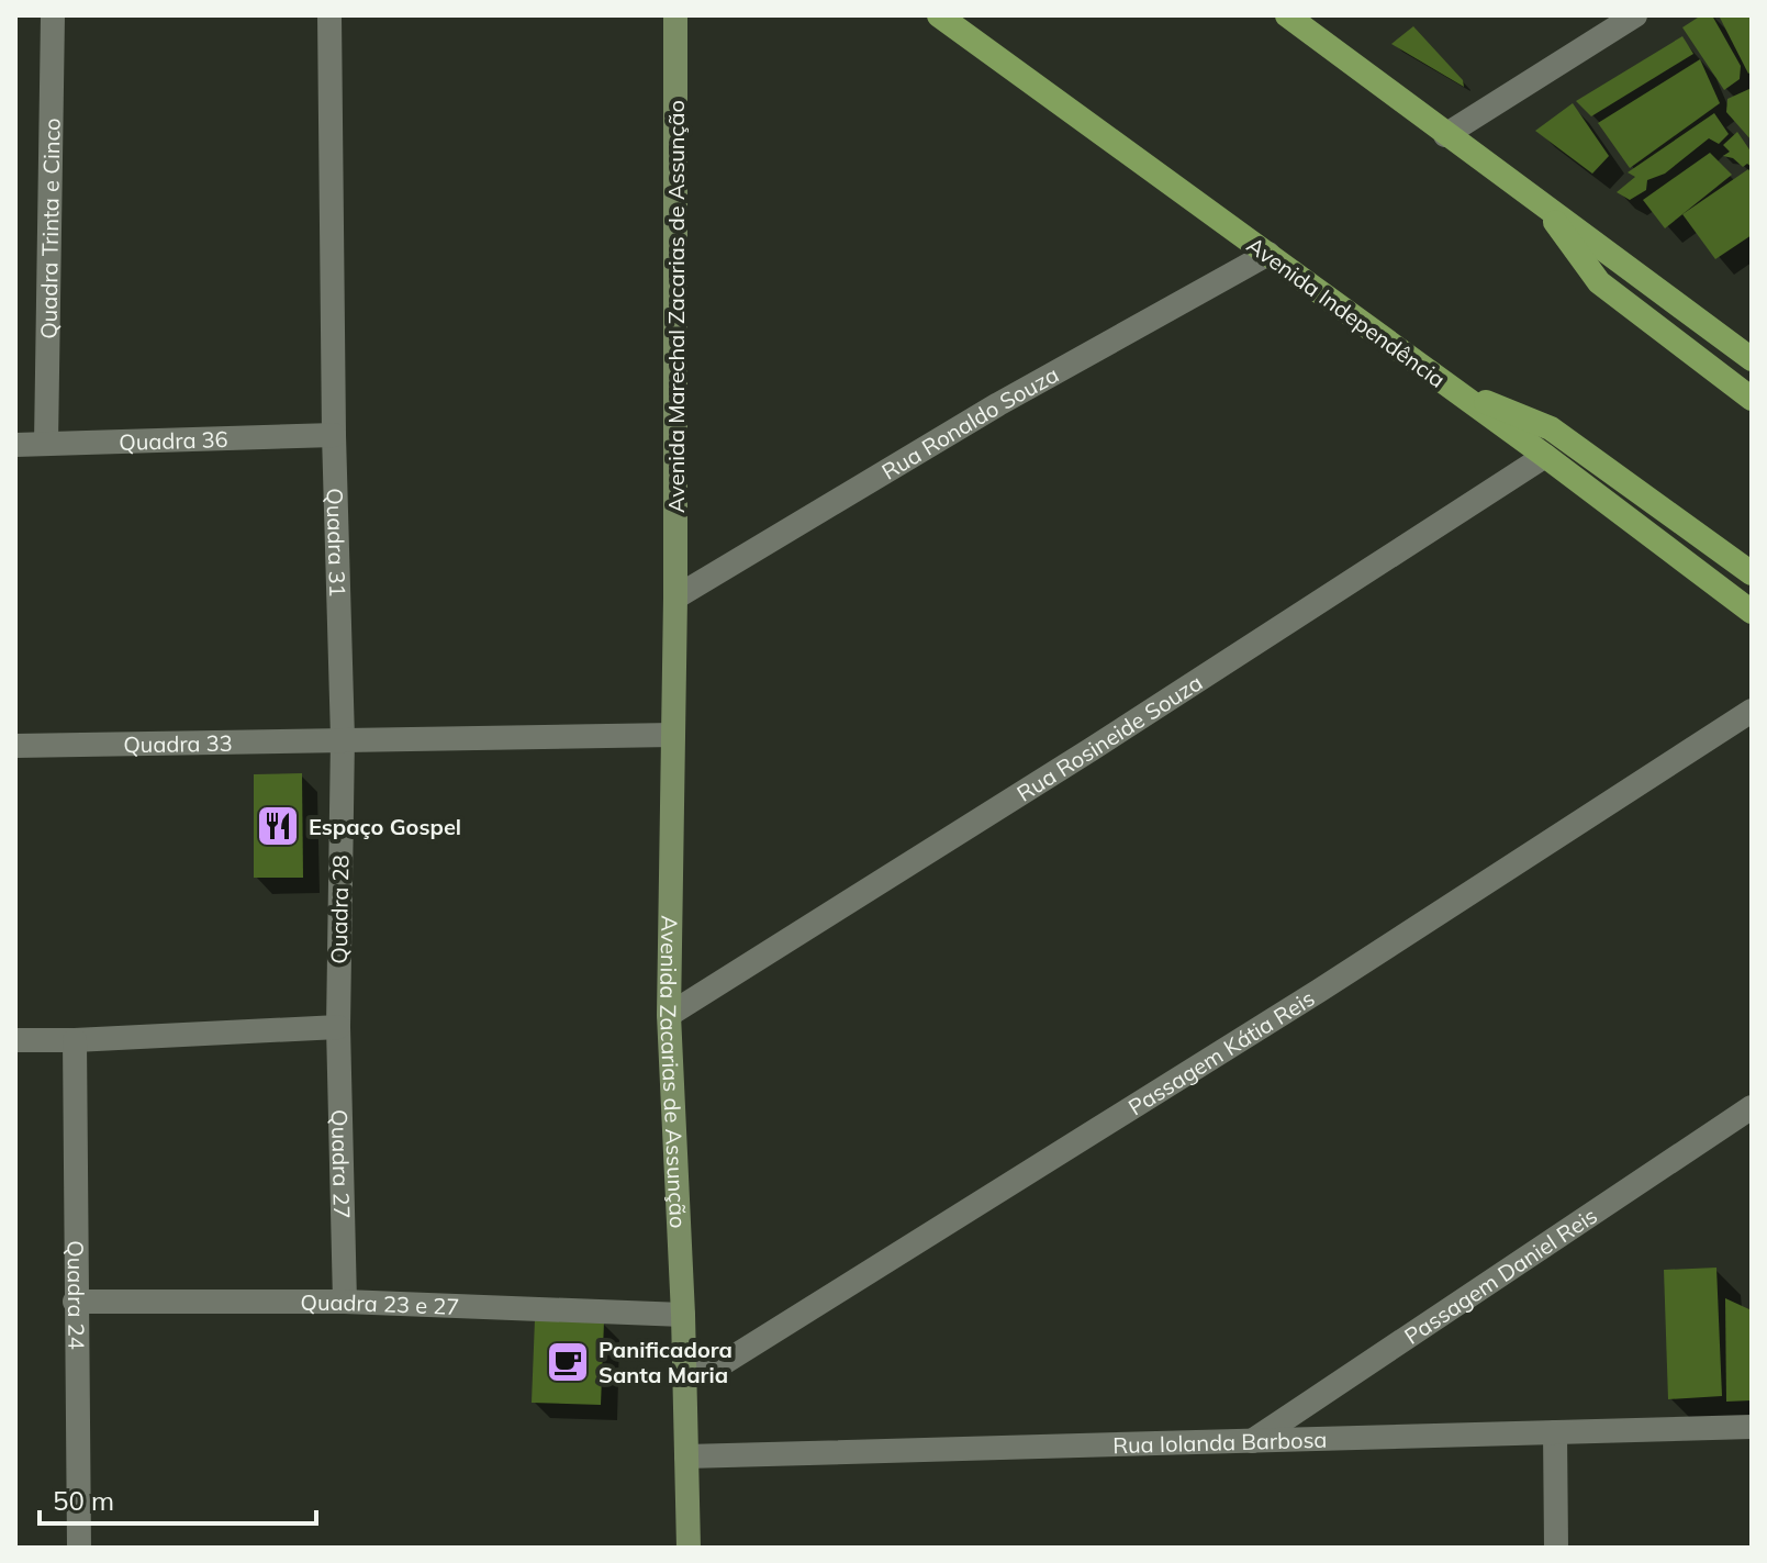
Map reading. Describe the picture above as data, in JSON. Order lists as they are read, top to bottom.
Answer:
{
  "streets": {
    "main road": ["Avenida Marechal Zacarias de Assunção", "Avenida Independência", "Avenida Zacarias de Assunção"],
    "street": [
      "Quadra Trinta e Cinco",
      "Rua Ronaldo Souza",
      "Quadra 36",
      "Quadra 31",
      "Rua Rosineide Souza",
      "Quadra 33",
      "Quadra 28",
      "Passagem Kátia Reis",
      "Quadra 27",
      "Passagem Daniel Reis",
      "Quadra 24",
      "Quadra 23 e 27",
      "Rua Iolanda Barbosa"
    ]
  },
  "crossings": [
    ["Quadra Trinta e Cinco", "Quadra 36"],
    ["Avenida Marechal Zacarias de Assunção", "Rua Ronaldo Souza"],
    ["Avenida Marechal Zacarias de Assunção", "Avenida Zacarias de Assunção"],
    ["Avenida Independência", "Rua Ronaldo Souza"],
    ["Avenida Independência", "Rua Rosineide Souza"],
    ["Rua Ronaldo Souza", "Avenida Zacarias de Assunção"],
    ["Quadra 36", "Quadra 31"],
    ["Quadra 31", "Quadra 33"],
    ["Quadra 31", "Quadra 28"],
    ["Rua Rosineide Souza", "Avenida Zacarias de Assunção"],
    ["Quadra 33", "Quadra 28"],
    ["Quadra 28", "Quadra 27"],
    ["Passagem Kátia Reis", "Avenida Zacarias de Assunção"],
    ["Avenida Zacarias de Assunção", "Quadra 23 e 27"],
    ["Avenida Zacarias de Assunção", "Rua Iolanda Barbosa"],
    ["Quadra 27", "Quadra 23 e 27"],
    ["Passagem Daniel Reis", "Rua Iolanda Barbosa"],
    ["Quadra 24", "Quadra 23 e 27"]
  ],
  "places": {
    "restaurant": ["Espaço Gospel"],
    "cafe": ["Panificadora Santa Maria"]
  },
  "scale_bar": "50 m"
}
